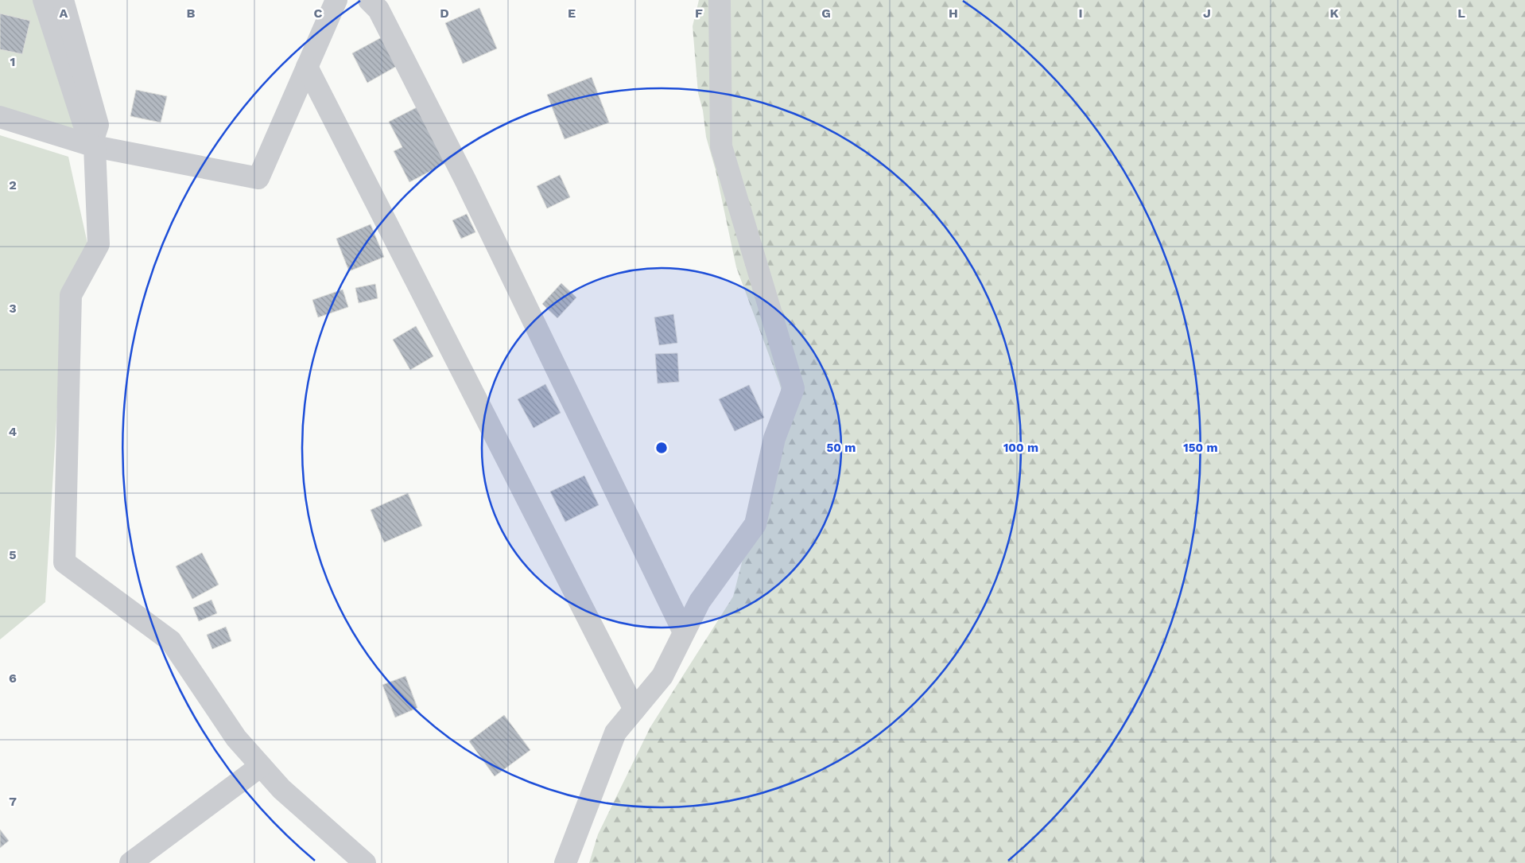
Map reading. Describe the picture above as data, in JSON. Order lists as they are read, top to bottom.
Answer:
{
  "grid": {
    "columns": [
      "A",
      "B",
      "C",
      "D",
      "E",
      "F",
      "G",
      "H",
      "I",
      "J",
      "K",
      "L"
    ],
    "rows": [
      "1",
      "2",
      "3",
      "4",
      "5",
      "6",
      "7"
    ]
  },
  "rings": ["50 m", "100 m", "150 m"]
}
